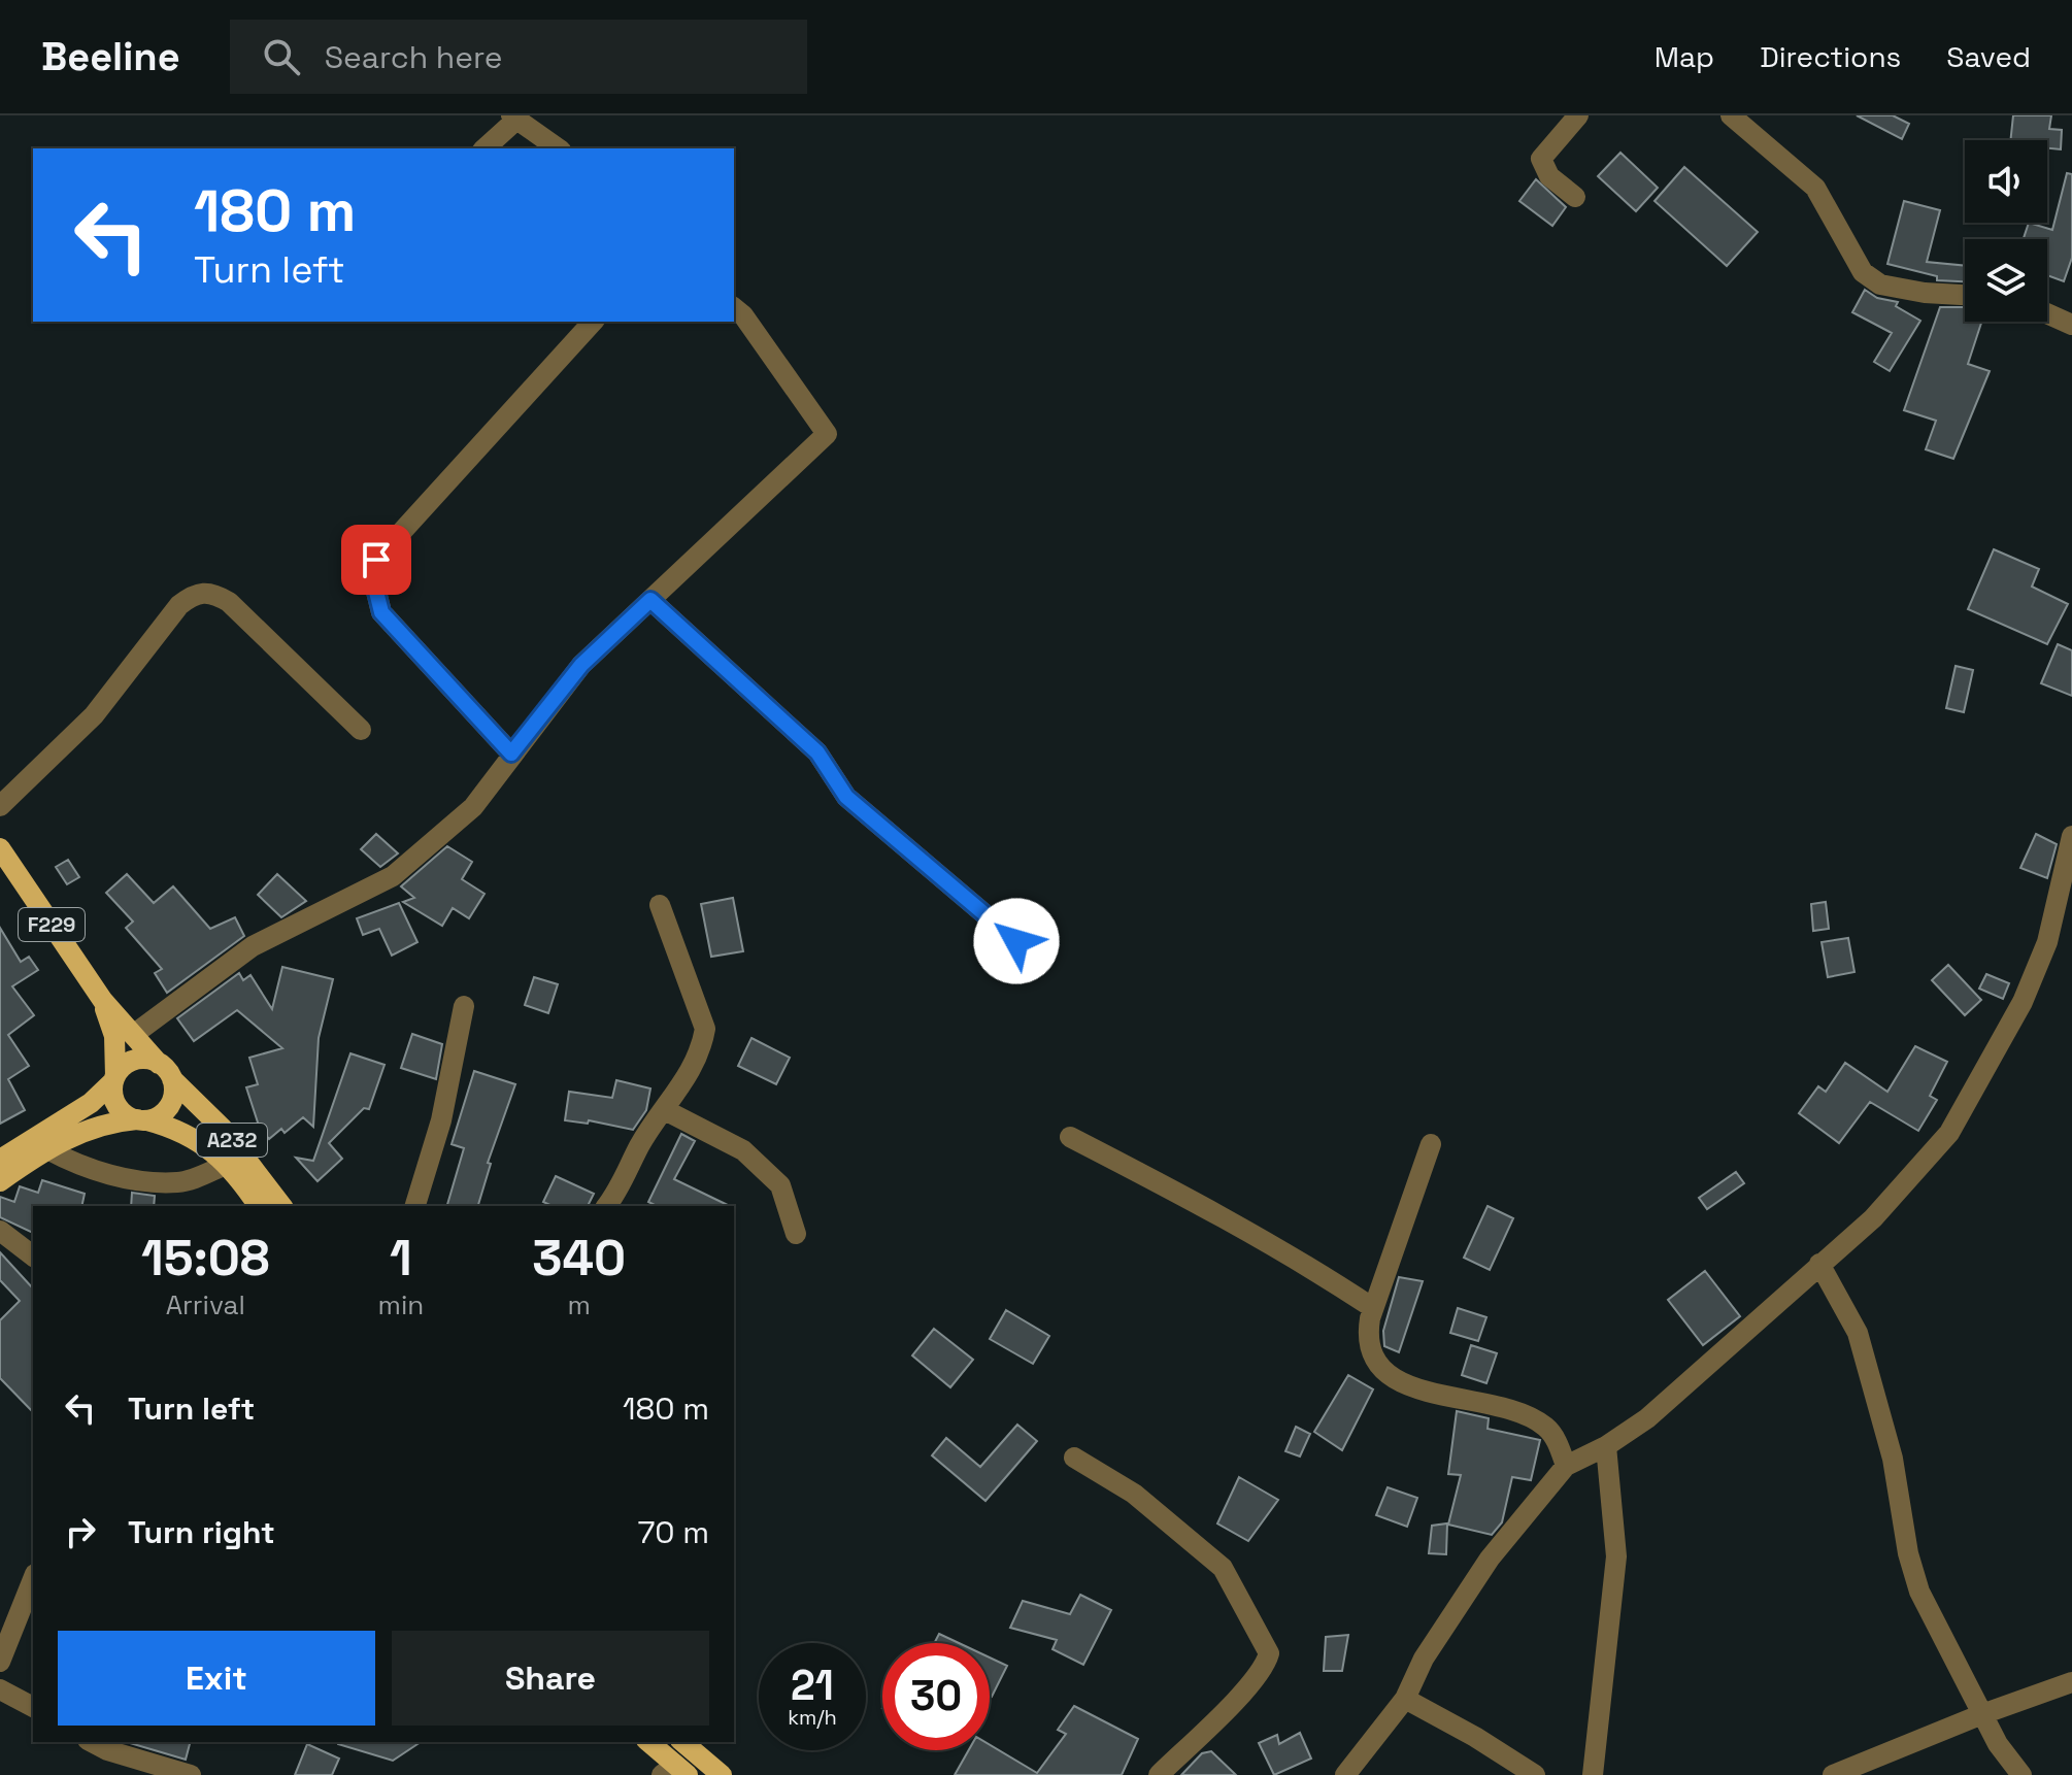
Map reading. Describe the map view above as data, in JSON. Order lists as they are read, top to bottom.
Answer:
{
  "streets": {
    "main road": ["F229", "A232"]
  },
  "crossings": [
    ["F229", "A232"]
  ],
  "page": {
    "header": "Beeline",
    "search": "Search here",
    "nav": ["Map", "Directions", "Saved"],
    "turn": ["180 m", "Turn left"],
    "eta": [
      "15:08",
      "Arrival",
      "1",
      "min",
      "340",
      "m"
    ],
    "list": [
      {
        "name": "Turn left",
        "value": "180 m"
      },
      {
        "name": "Turn right",
        "value": "70 m"
      }
    ],
    "buttons": ["Exit", "Share"],
    "speed": "21 km/h",
    "limit": "30"
  }
}
